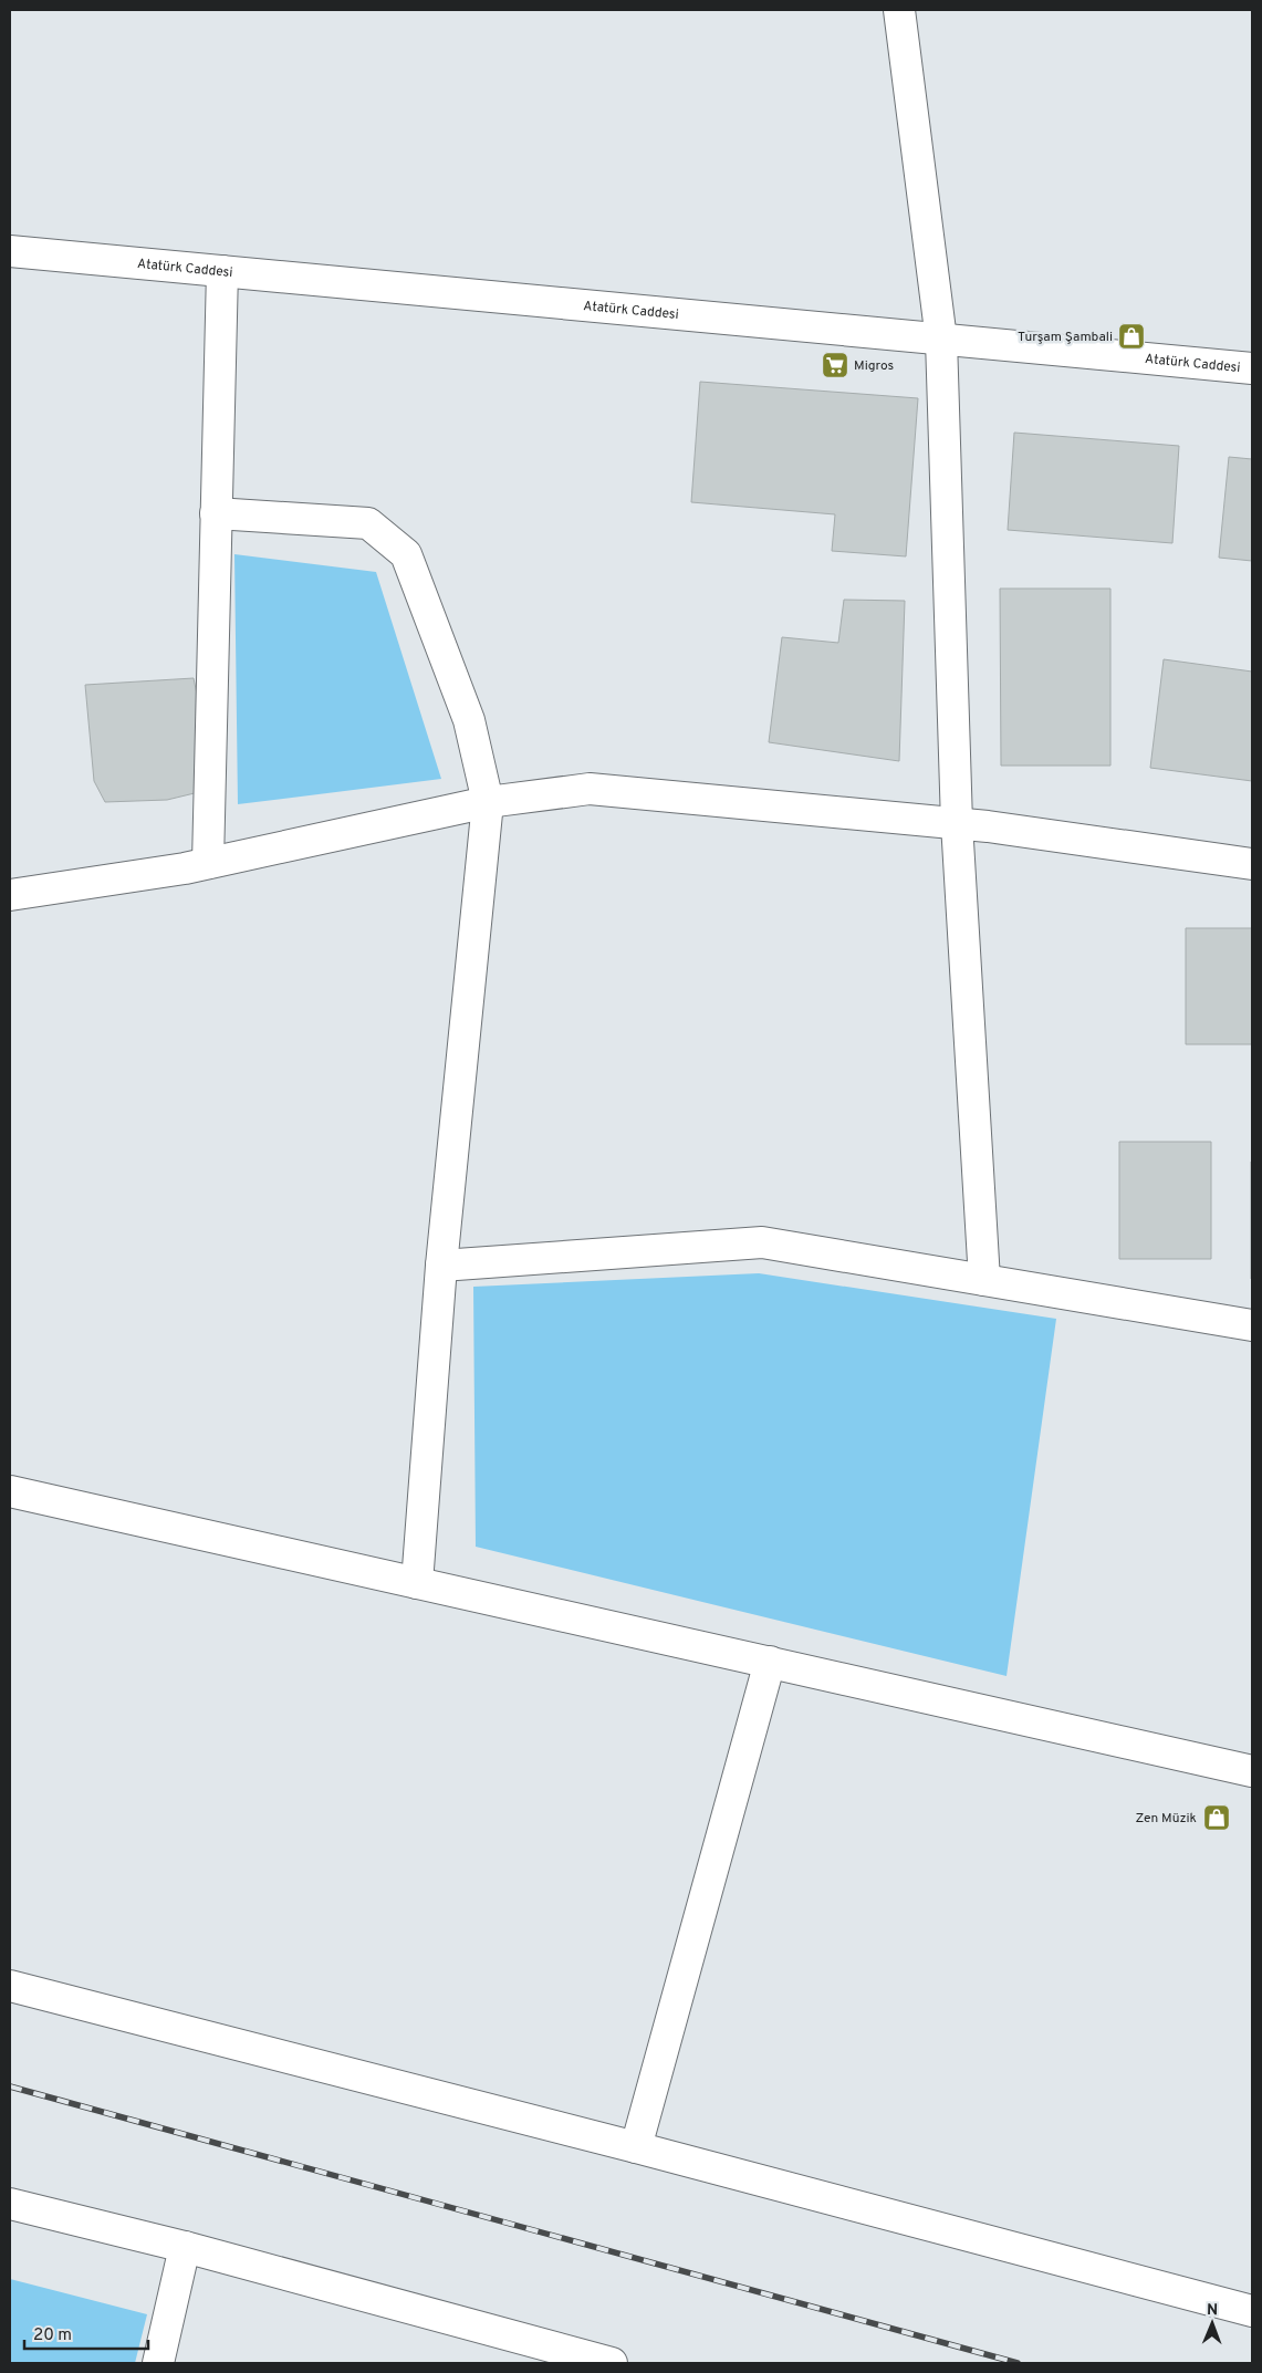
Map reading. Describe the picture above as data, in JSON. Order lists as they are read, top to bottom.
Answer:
{
  "streets": {
    "street": ["Atatürk Caddesi"]
  },
  "places": {
    "shop": ["Turşam Şambali", "Zen Müzik"],
    "supermarket": ["Migros"]
  },
  "scale_bar": "20 m",
  "north": "top"
}
